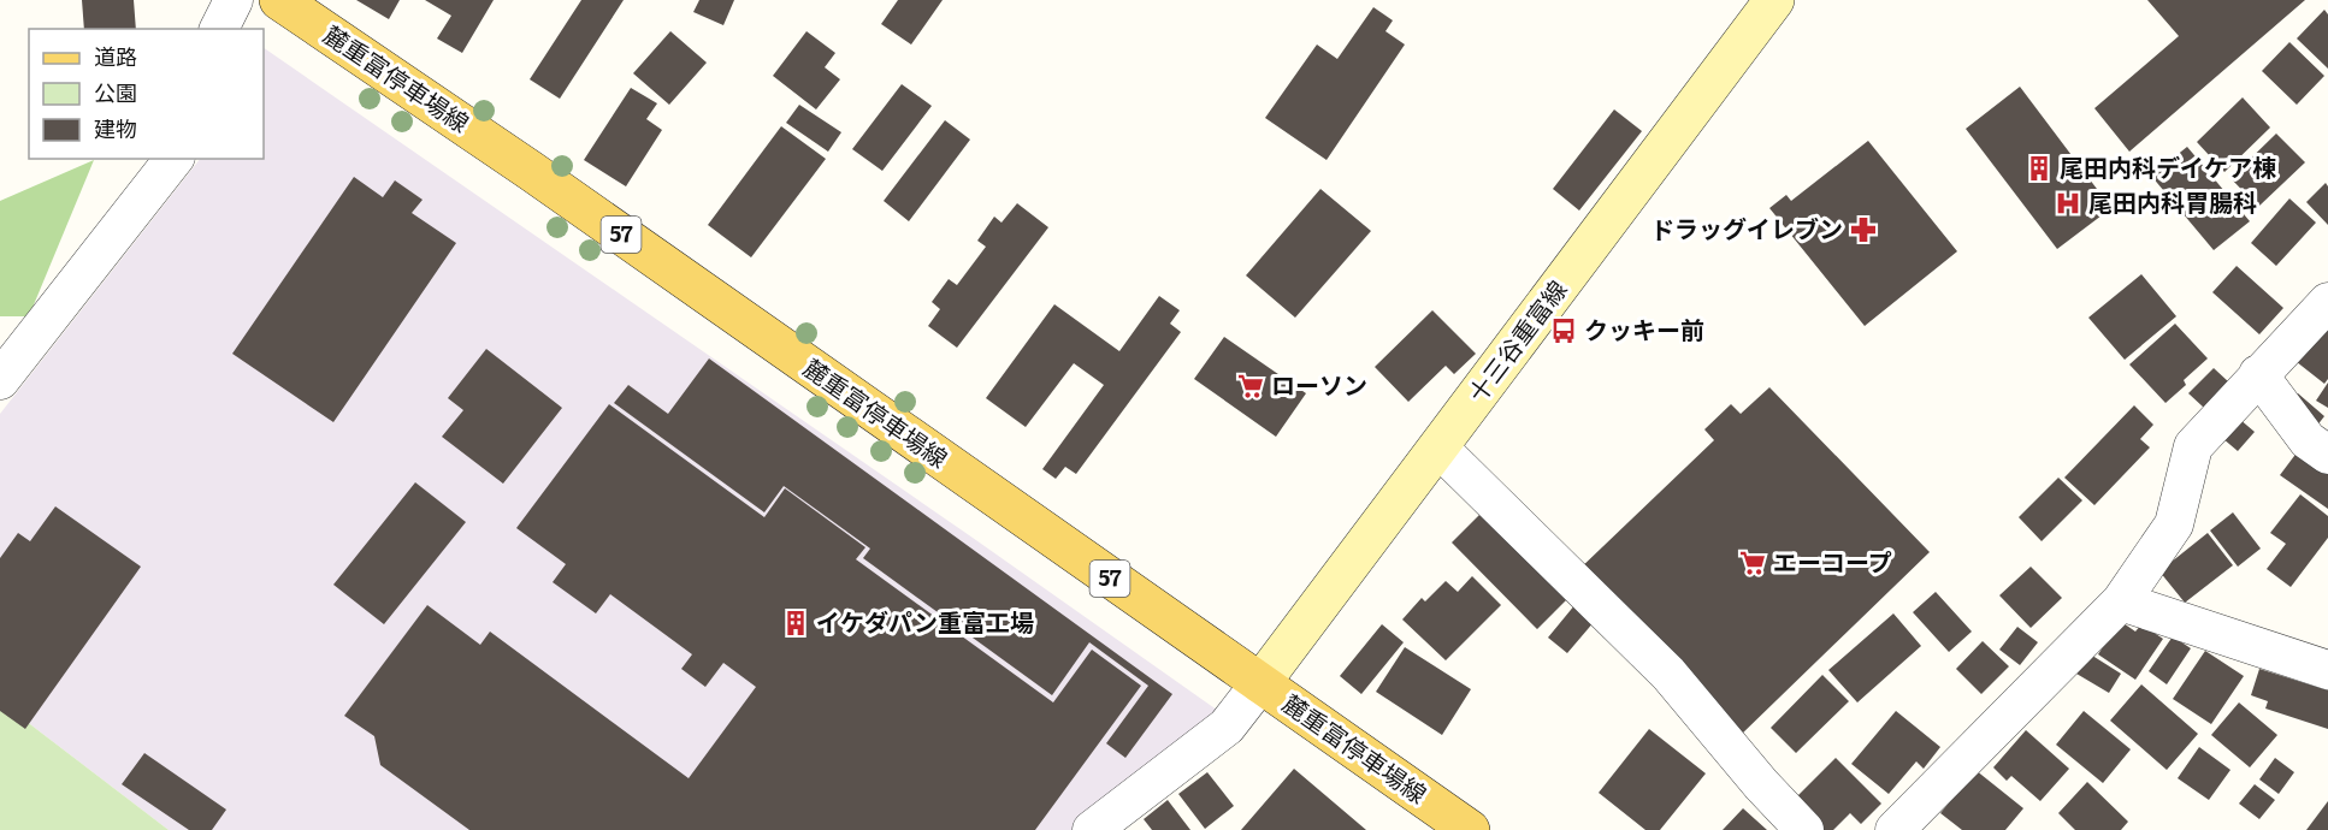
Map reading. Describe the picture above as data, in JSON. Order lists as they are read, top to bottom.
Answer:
{
  "streets": {
    "main road": ["麓重富停車場線", "57", "十三谷重富線"]
  },
  "crossings": [
    ["麓重富停車場線", "十三谷重富線"]
  ],
  "places": {
    "building": ["尾田内科デイケア棟", "イケダパン重富工場"],
    "hospital": ["尾田内科胃腸科"],
    "pharmacy": ["ドラッグイレブン"],
    "bus stop": ["クッキー前"],
    "supermarket": ["ローソン", "エーコープ"]
  },
  "legend": ["道路", "公園", "建物"]
}
